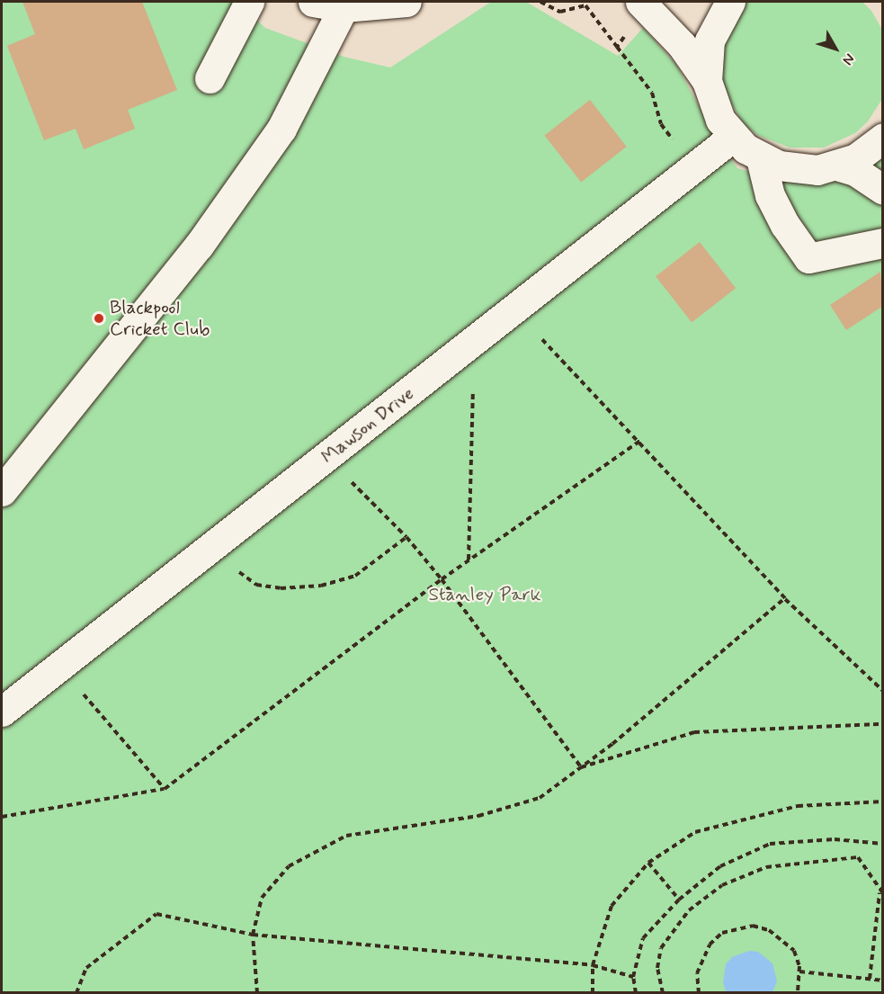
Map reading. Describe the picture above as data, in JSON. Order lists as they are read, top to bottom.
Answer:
{
  "streets": {
    "street": ["Mawson Drive"]
  },
  "parks": ["Stanley Park"],
  "places": ["Blackpool Cricket Club"],
  "north": "bottom right"
}
